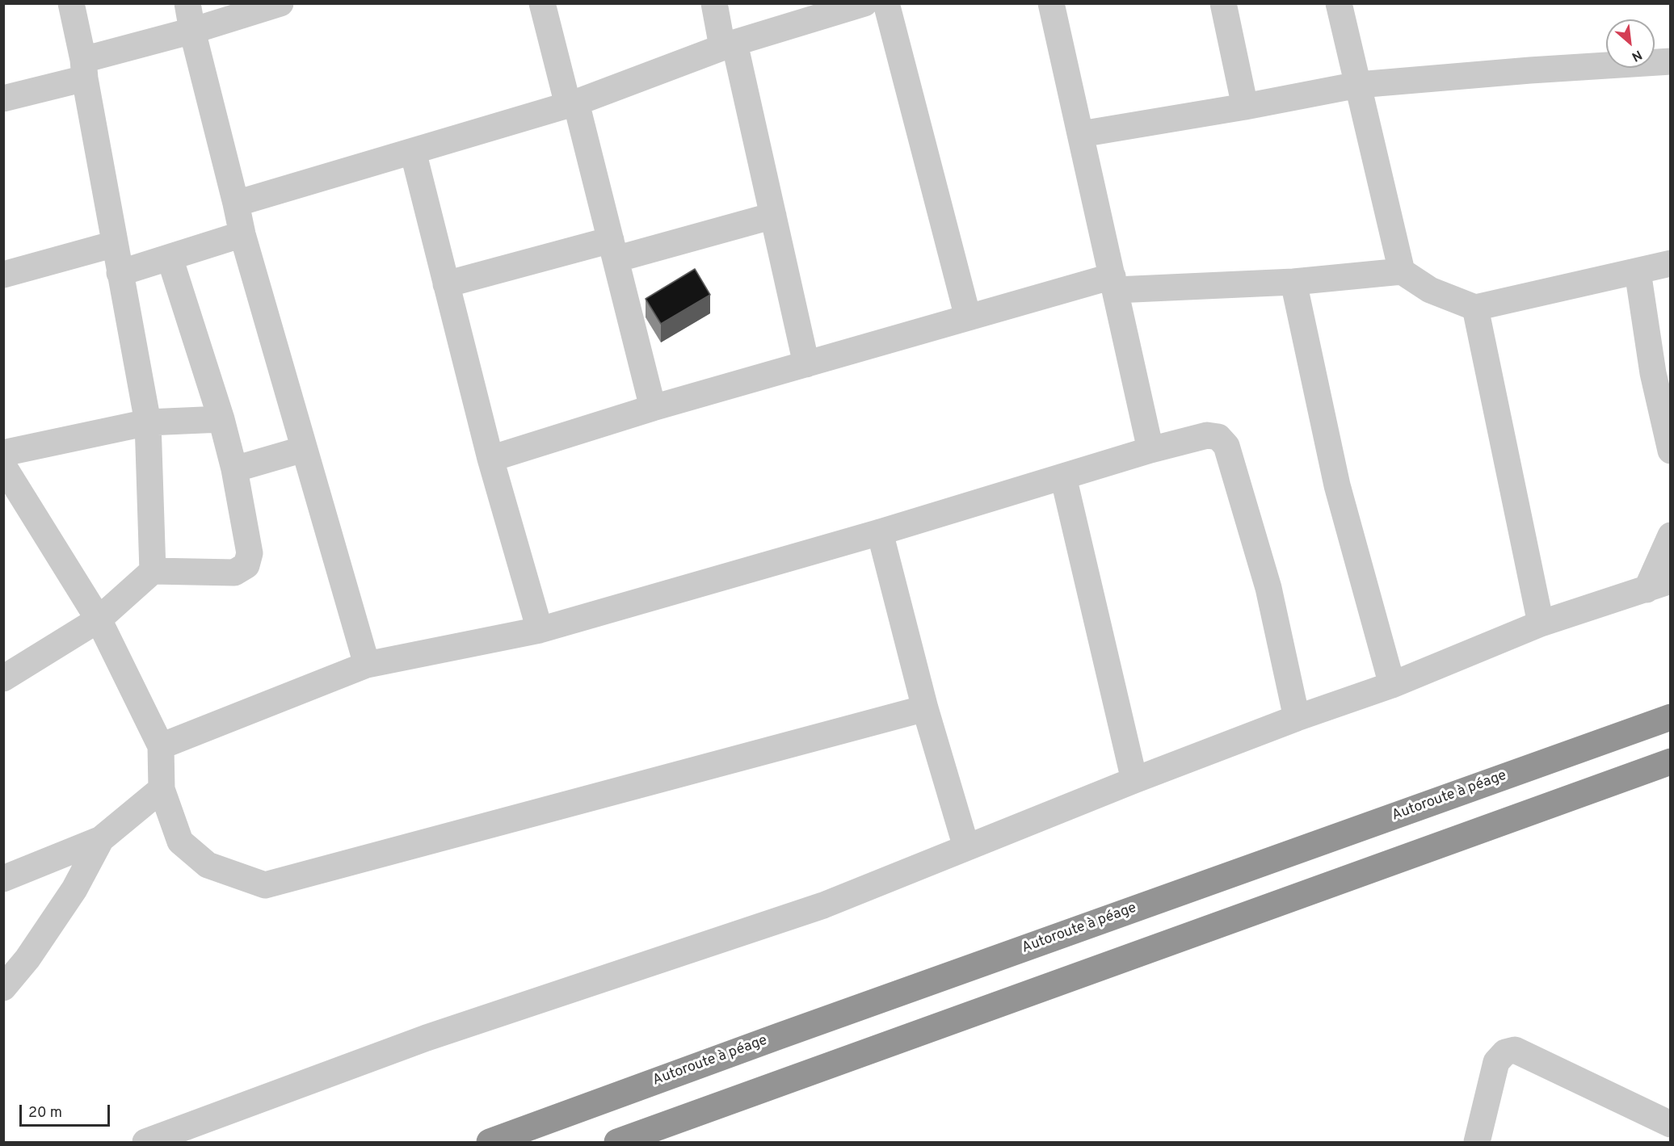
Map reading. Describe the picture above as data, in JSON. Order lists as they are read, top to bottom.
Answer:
{
  "streets": {
    "highway": ["Autoroute à péage"]
  },
  "scale_bar": "20 m",
  "north": "bottom right"
}
